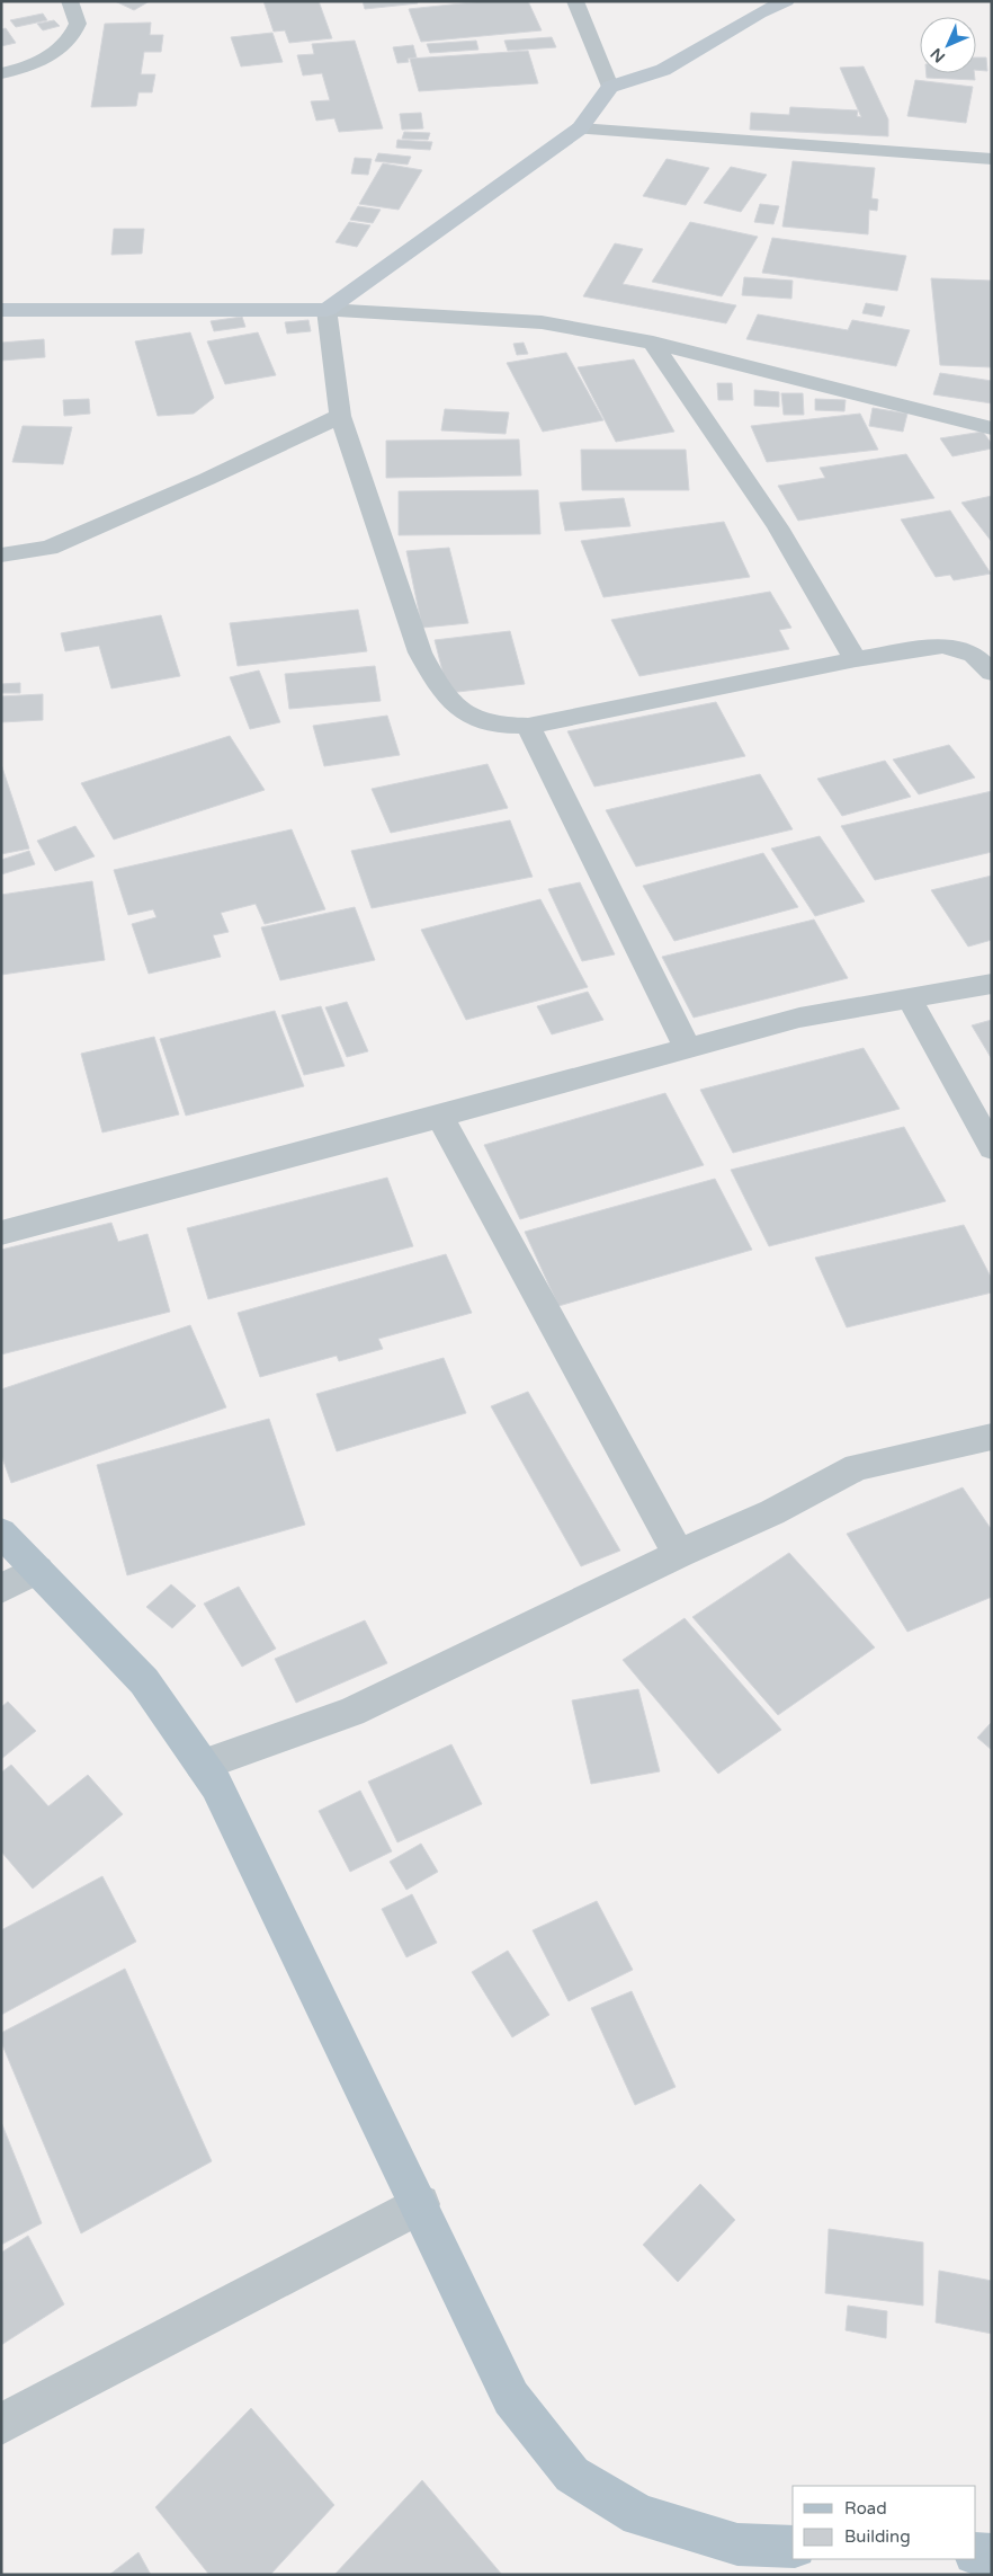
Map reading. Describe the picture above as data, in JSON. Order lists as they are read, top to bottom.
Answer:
{
  "legend": ["Road", "Building"],
  "north": "bottom left"
}
